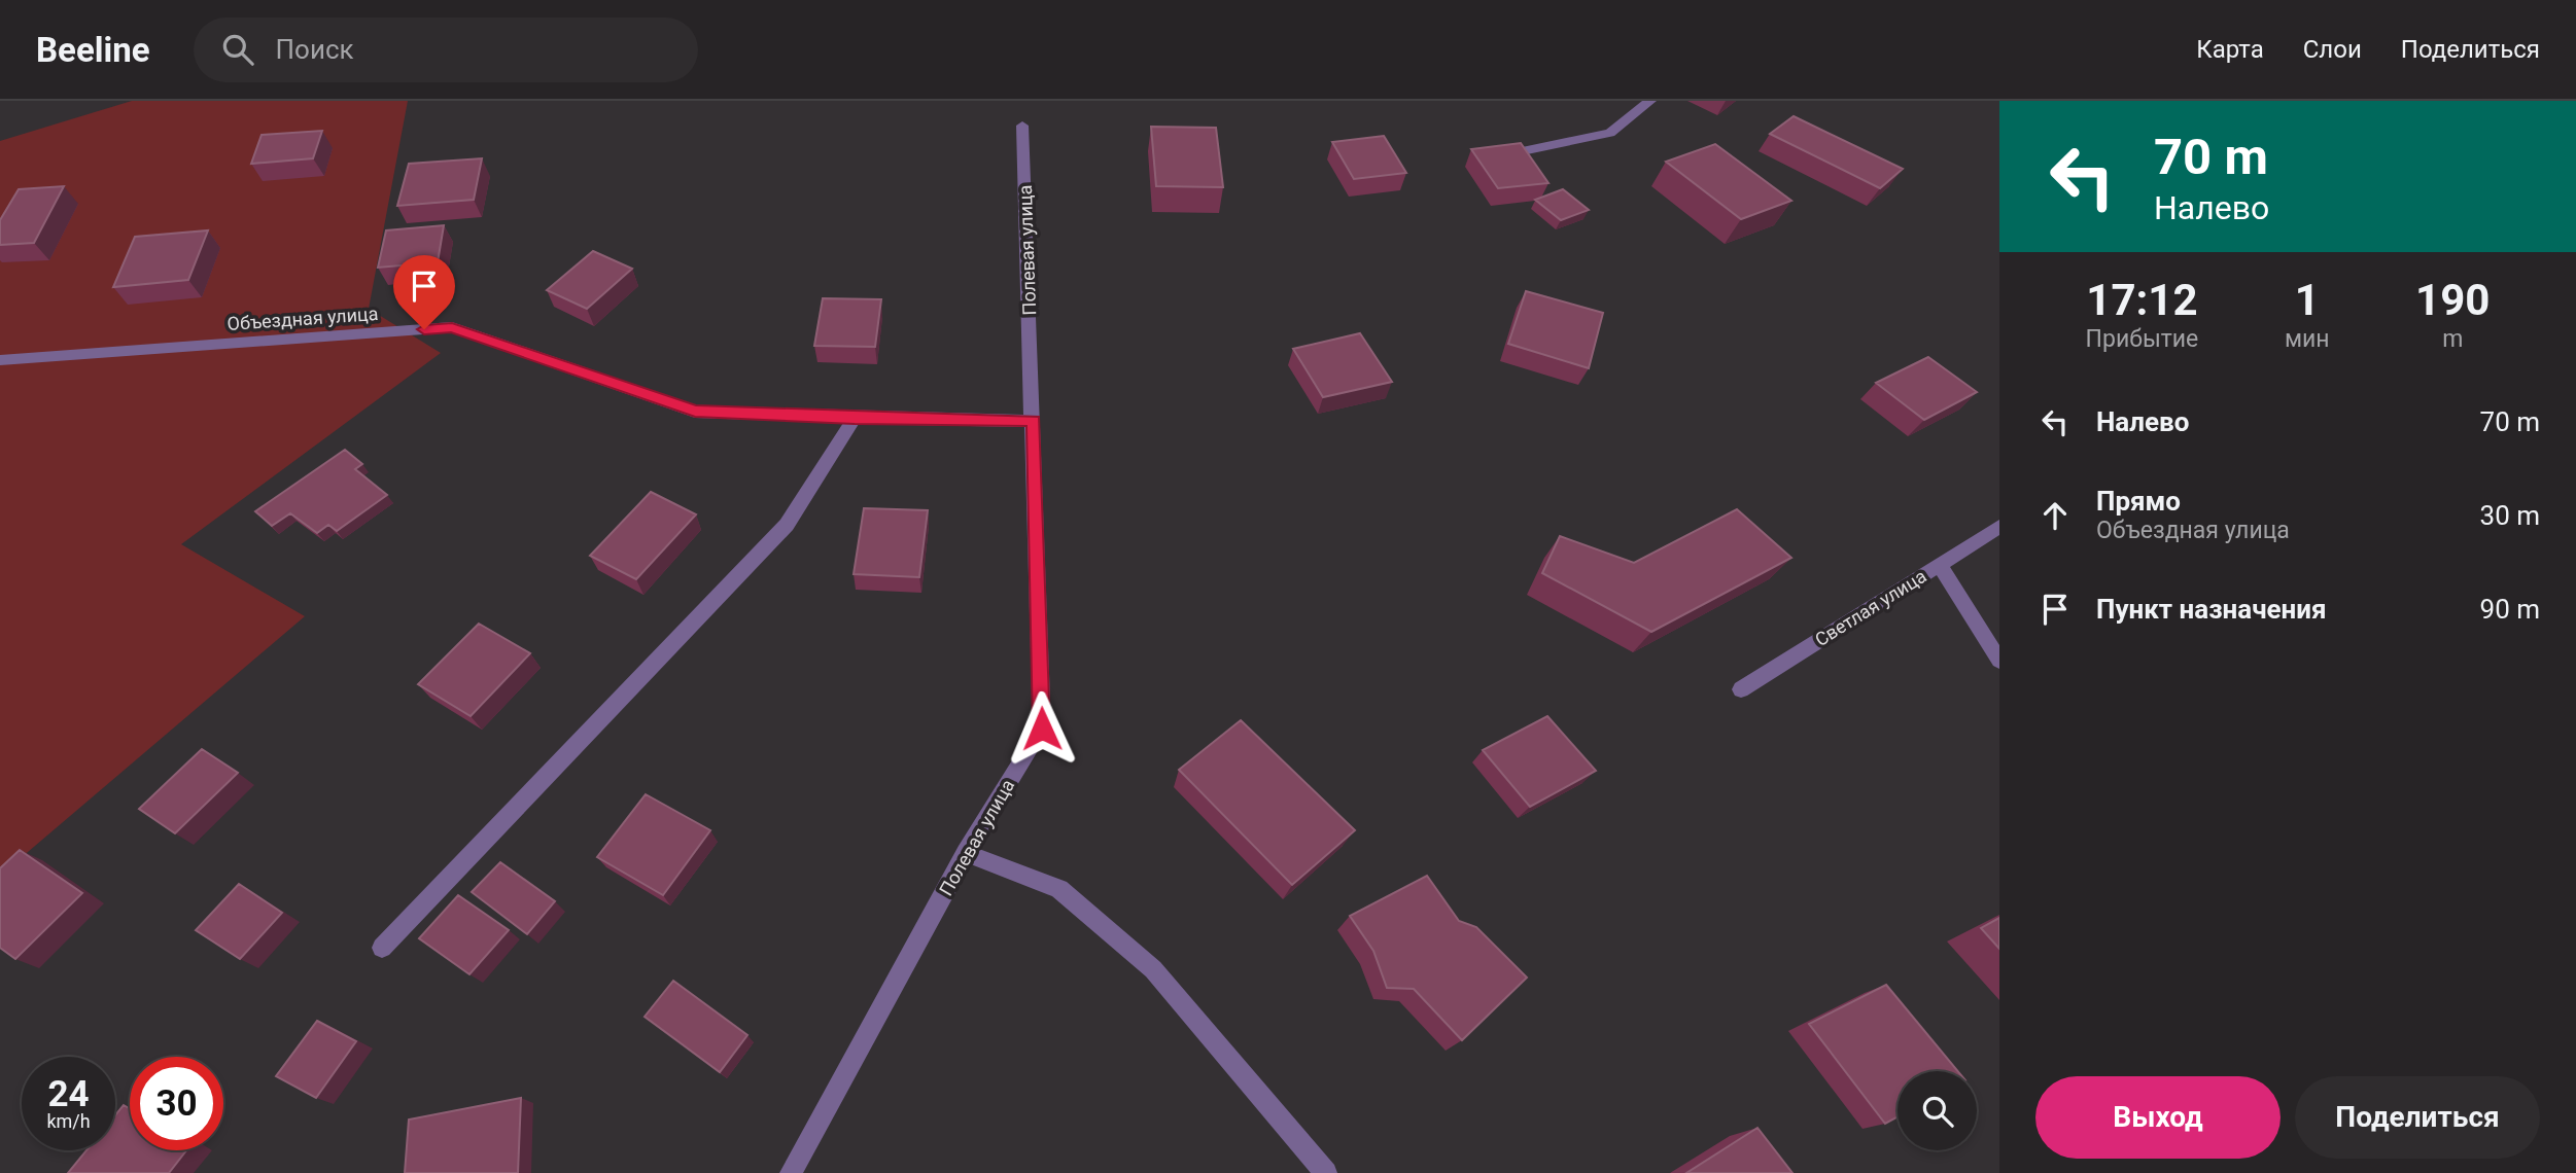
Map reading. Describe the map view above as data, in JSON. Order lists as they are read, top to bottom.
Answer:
{
  "streets": {
    "street": ["Полевая улица", "Объездная улица", "Светлая улица"]
  },
  "crossings": [
    ["Полевая улица", "Объездная улица"]
  ],
  "page": {
    "header": "Beeline",
    "search": "Поиск",
    "nav": ["Карта", "Слои", "Поделиться"],
    "turn": ["70 m", "Налево"],
    "eta": [
      "17:12",
      "Прибытие",
      "1",
      "мин",
      "190",
      "m"
    ],
    "list": [
      {
        "name": "Налево",
        "value": "70 m"
      },
      {
        "name": "Прямо",
        "note": "Объездная улица",
        "value": "30 m"
      },
      {
        "name": "Пункт назначения",
        "value": "90 m"
      }
    ],
    "speed": "24 km/h",
    "limit": "30",
    "buttons": ["Выход", "Поделиться"]
  }
}
